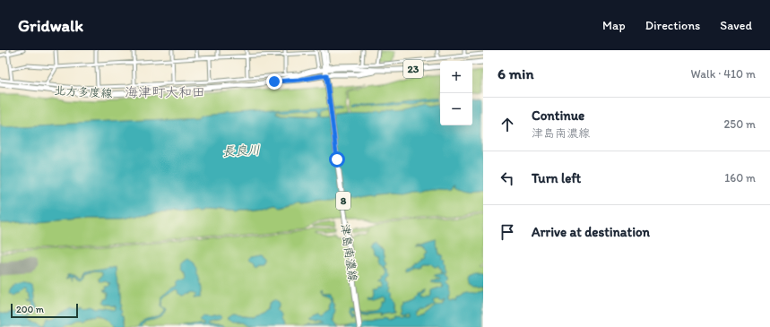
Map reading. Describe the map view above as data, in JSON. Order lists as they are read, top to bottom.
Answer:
{
  "streets": {
    "main road": [
      "23",
      "北方多度線",
      "8",
      "津島南濃線"
    ]
  },
  "crossings": [
    ["23", "北方多度線"],
    ["23", "津島南濃線"]
  ],
  "districts": ["海津町大和田"],
  "water": ["長良川"],
  "scale_bar": "200 m",
  "page": {
    "header": "Gridwalk",
    "nav": ["Map", "Directions", "Saved"],
    "heading": ["6 min", "Walk · 410 m"],
    "map_buttons": ["+", "−"],
    "list": [
      ["Continue", "津島南濃線", "250 m"],
      ["Turn left", "160 m"],
      "Arrive at destination"
    ],
    "scale": "200 m"
  }
}
